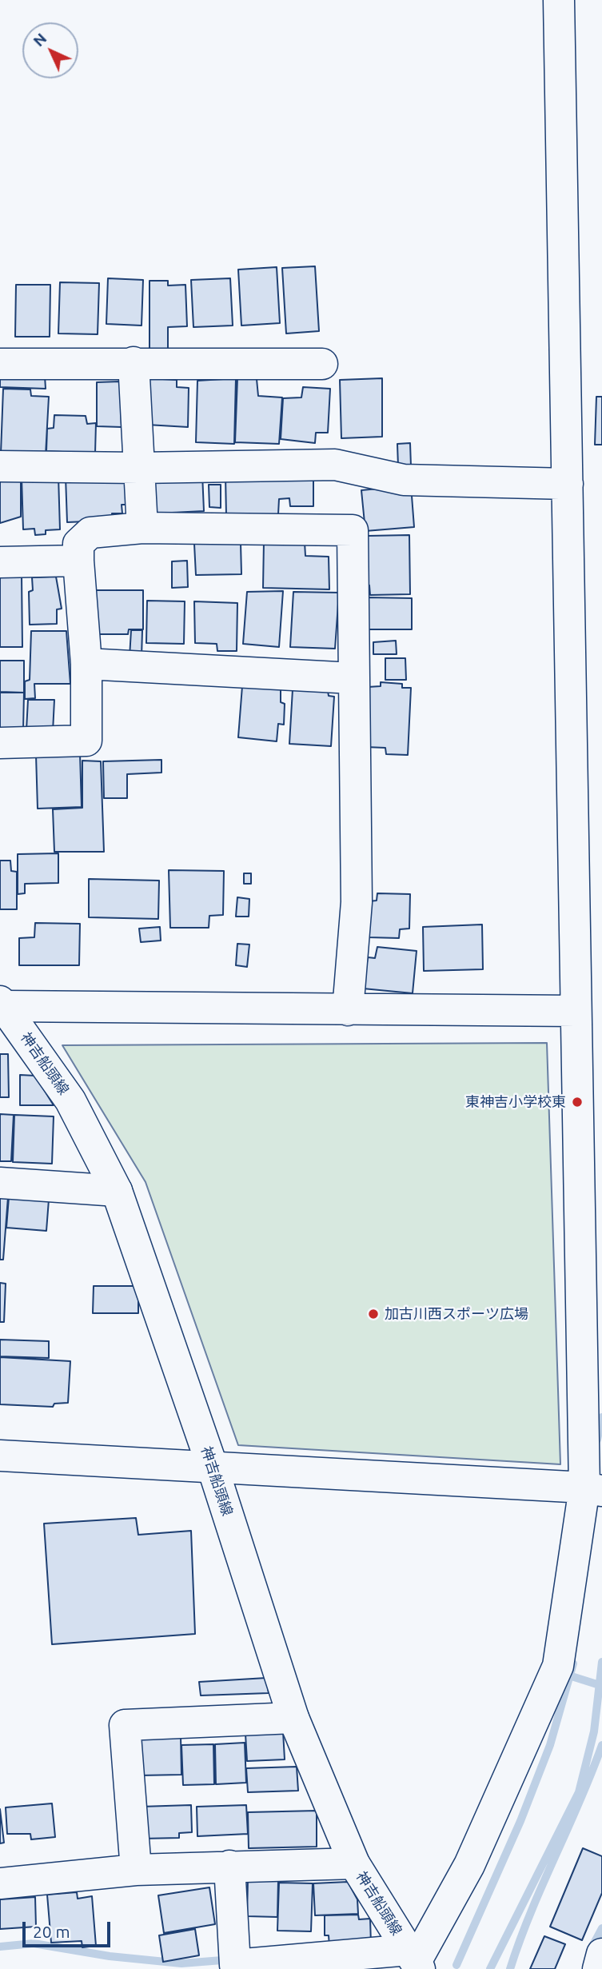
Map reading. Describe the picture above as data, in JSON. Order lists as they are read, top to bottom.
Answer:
{
  "streets": {
    "street": ["神吉船頭線"]
  },
  "places": ["東神吉小学校東", "加古川西スポーツ広場"],
  "scale_bar": "20 m",
  "north": "top left"
}
